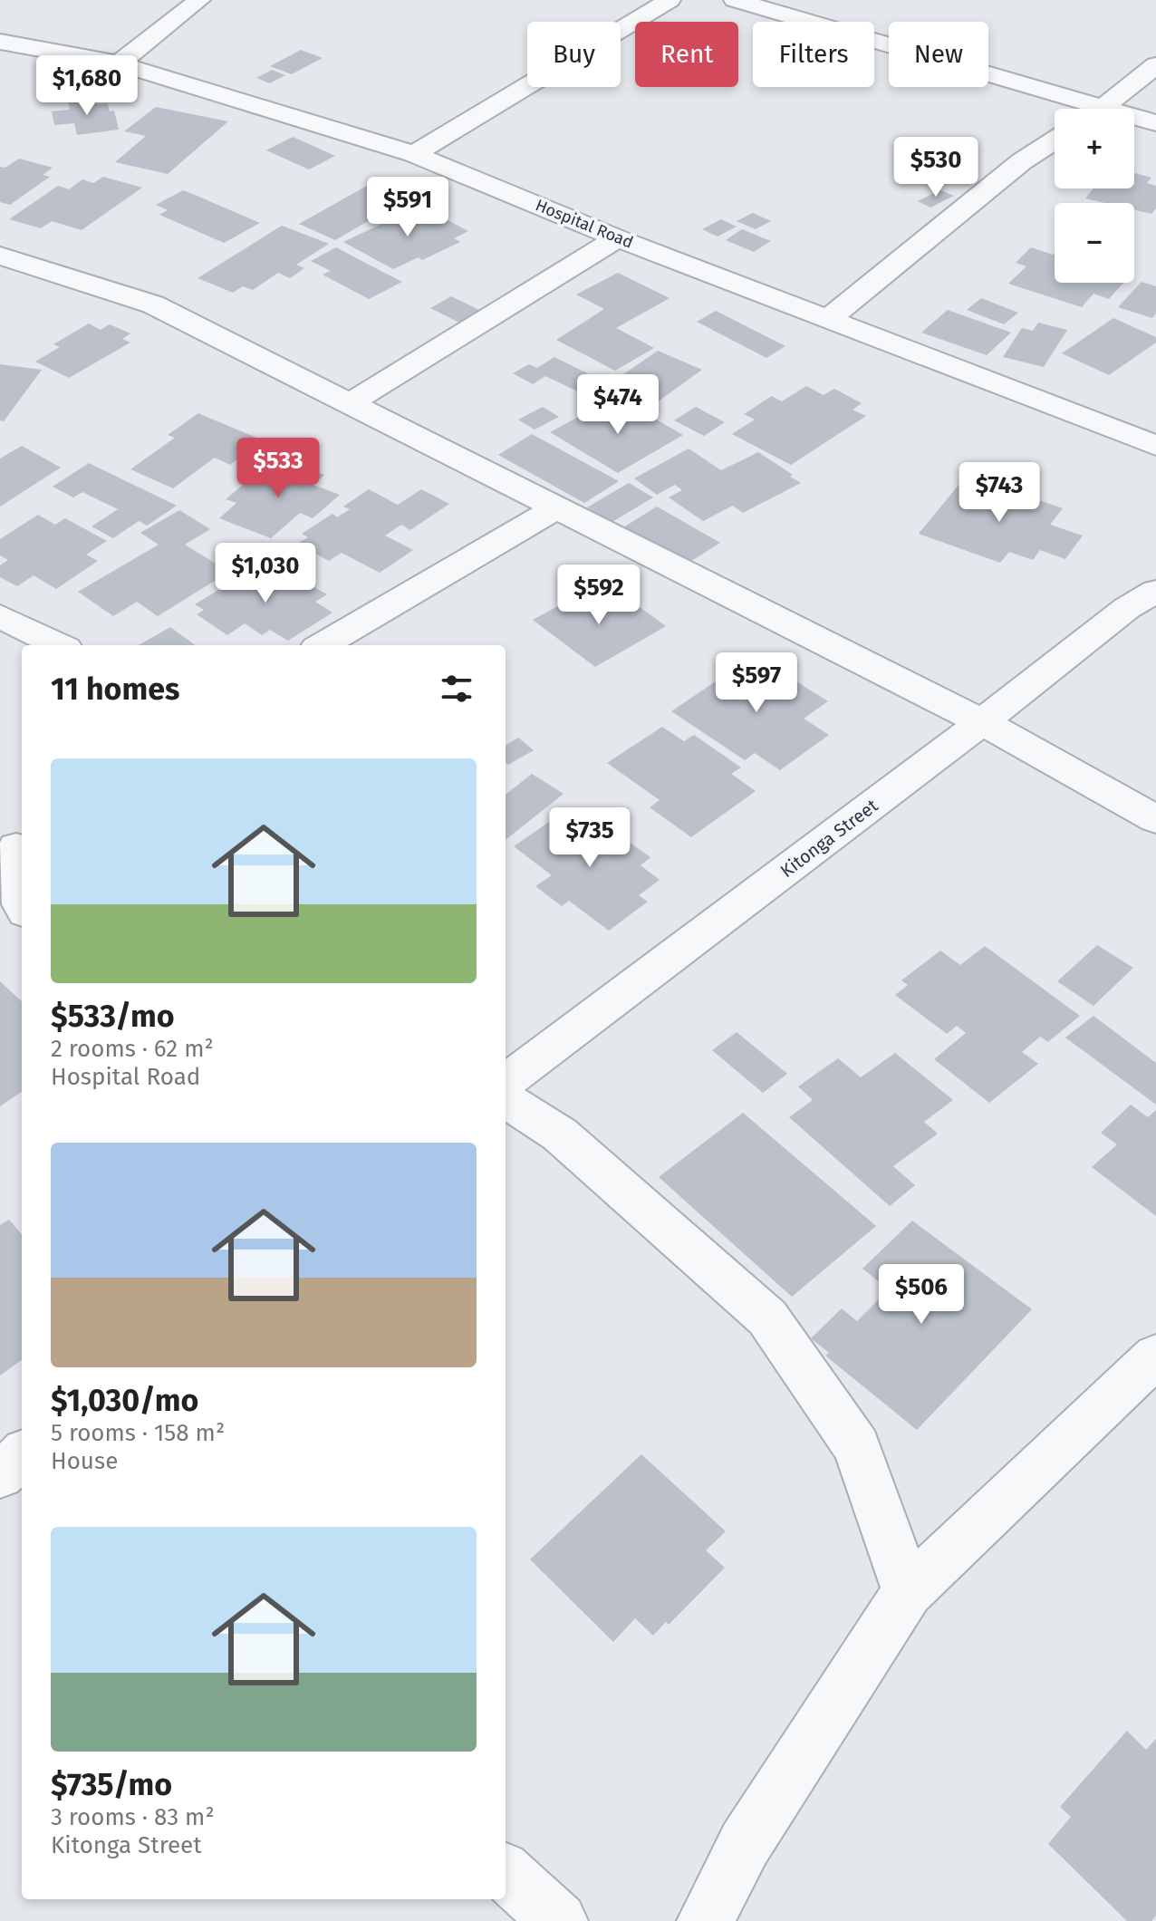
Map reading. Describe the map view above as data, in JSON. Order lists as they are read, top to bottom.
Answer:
{
  "streets": {
    "street": ["Hospital Road", "Kitonga Street"]
  },
  "page": {
    "chip": [
      "Buy",
      "Rent",
      "Filters",
      "New"
    ],
    "price": [
      "$1,680",
      "$530",
      "$591",
      "$474",
      "$533",
      "$743",
      "$1,030",
      "$592",
      "$597",
      "$735",
      "$506"
    ],
    "map_buttons": ["+", "−"],
    "heading": "11 homes",
    "list": [
      {
        "name": "$533/mo",
        "note": "2 rooms · 62 m² · Hospital Road"
      },
      {
        "name": "$1,030/mo",
        "note": "5 rooms · 158 m² · House"
      },
      {
        "name": "$735/mo",
        "note": "3 rooms · 83 m² · Kitonga Street"
      }
    ]
  }
}
